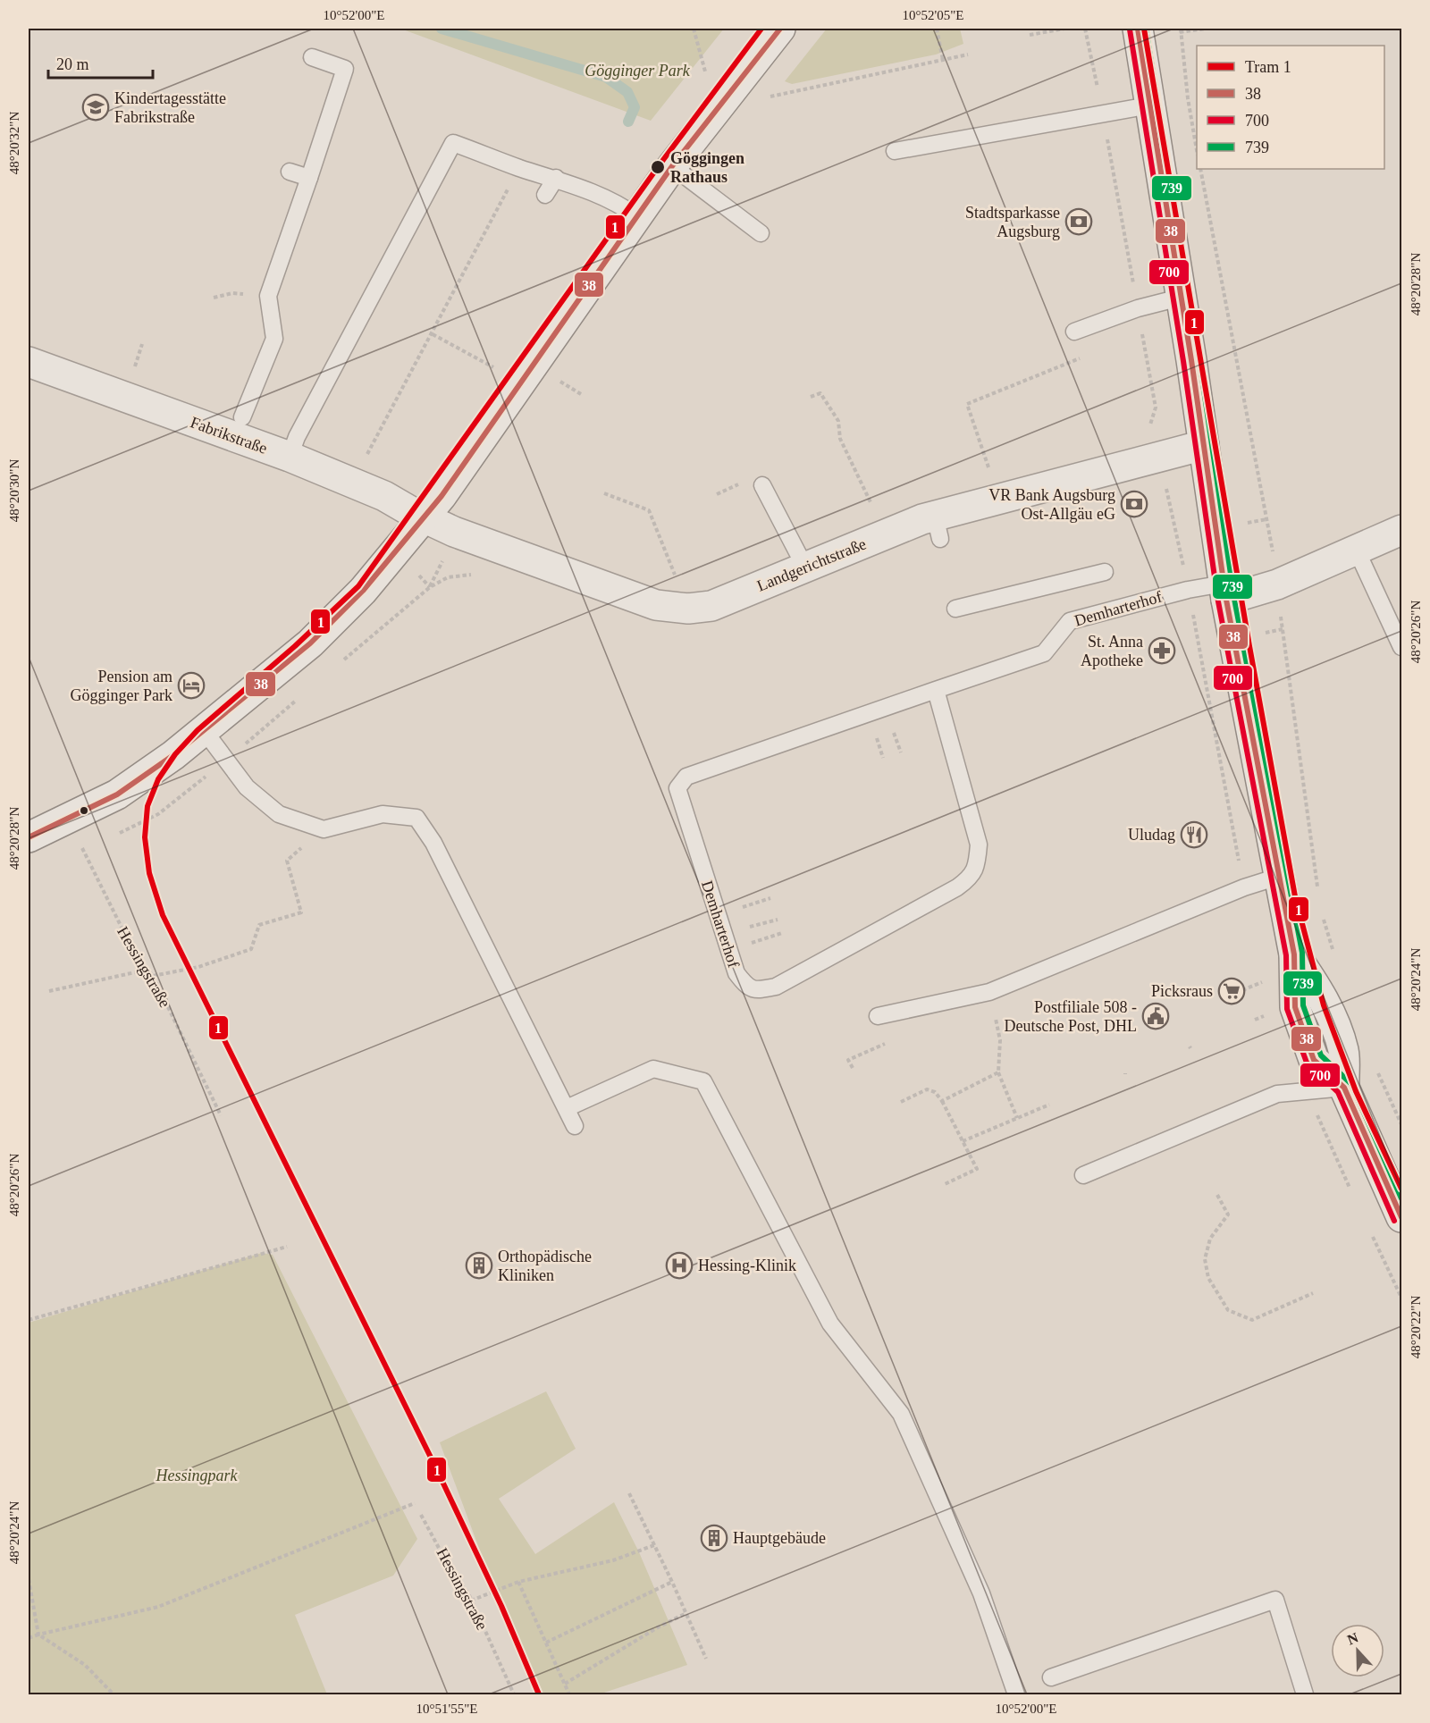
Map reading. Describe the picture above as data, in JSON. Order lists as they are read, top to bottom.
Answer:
{
  "streets": {
    "street": ["Fabrikstraße", "Landgerichtstraße"],
    "lane": ["Demharterhof"],
    "path": ["Hessingstraße"]
  },
  "crossings": [
    ["Fabrikstraße", "Landgerichtstraße"]
  ],
  "parks": ["Gögginger Park", "Hessingpark"],
  "places": {
    "school or university": ["Kindertagesstätte Fabrikstraße"],
    "other": ["Göggingen Rathaus"],
    "bank": ["Stadtsparkasse Augsburg", "VR Bank Augsburg Ost-Allgäu eG"],
    "pharmacy": ["St. Anna Apotheke"],
    "hotel": ["Pension am Gögginger Park"],
    "restaurant": ["Uludag"],
    "supermarket": ["Picksraus"],
    "public building": ["Postfiliale 508 - Deutsche Post, DHL"],
    "building": ["Orthopädische Kliniken", "Hauptgebäude"],
    "hospital": ["Hessing-Klinik"]
  },
  "lines": [
    "tram line 1",
    "transit line 38",
    "transit line 739",
    "transit line 700"
  ],
  "legend": [
    "Tram 1",
    "38",
    "700",
    "739"
  ],
  "scale_bar": "20 m",
  "north": "top",
  "coordinates": [
    "10°52'00\"E",
    "10°52'05\"E",
    "48°20'32\"N",
    "48°20'28\"N",
    "48°20'30\"N",
    "48°20'26\"N",
    "48°20'24\"N",
    "48°20'22\"N",
    "10°51'55\"E"
  ]
}
